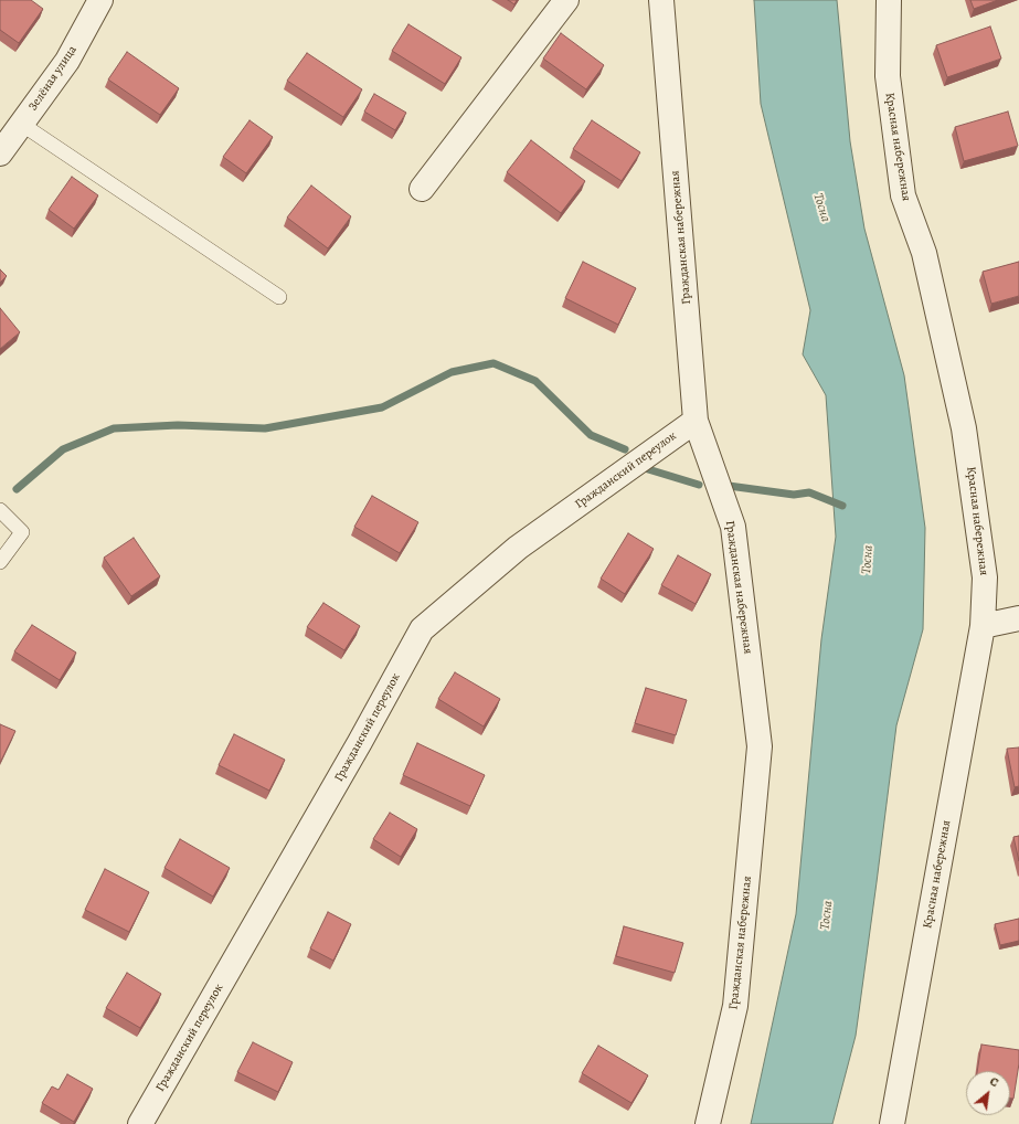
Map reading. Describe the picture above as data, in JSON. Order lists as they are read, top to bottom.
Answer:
{
  "streets": {
    "street": [
      "Зелёная улица",
      "Красная набережная",
      "Гражданская набережная",
      "Гражданский переулок"
    ]
  },
  "crossings": [
    ["Гражданская набережная", "Гражданский переулок"]
  ],
  "water": ["Тосна"],
  "north": "top right"
}
